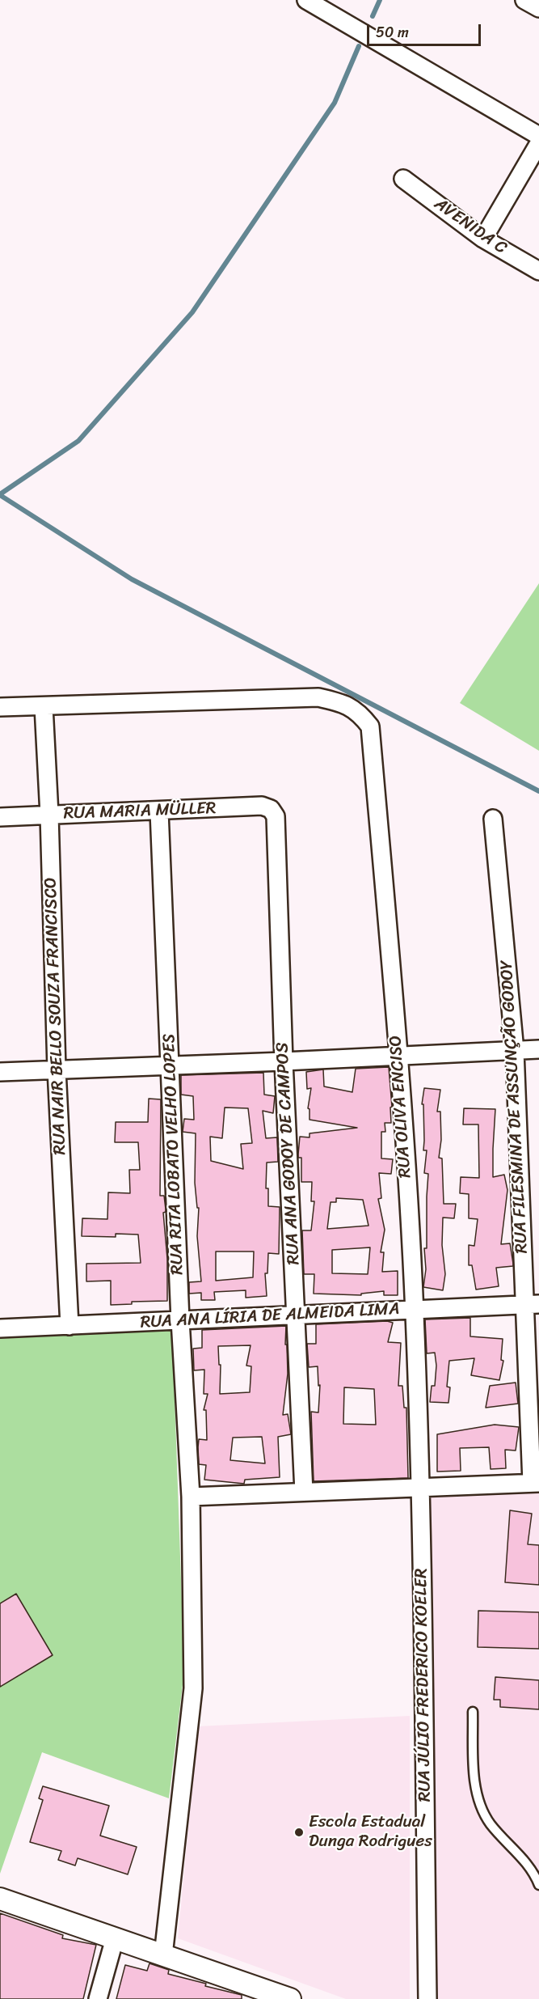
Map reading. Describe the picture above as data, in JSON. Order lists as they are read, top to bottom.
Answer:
{
  "streets": {
    "street": [
      "AVENIDA C",
      "RUA MARIA MÜLLER",
      "RUA NAIR BELLO SOUZA FRANCISCO",
      "RUA OLIVA ENCISO",
      "RUA FILESMINA DE ASSUNÇÃO GODOY",
      "RUA ANA GODOY DE CAMPOS",
      "RUA RITA LOBATO VELHO LOPES",
      "RUA ANA LÍRIA DE ALMEIDA LIMA",
      "RUA JÚLIO FREDERICO KOELER"
    ]
  },
  "crossings": [
    ["RUA MARIA MÜLLER", "RUA NAIR BELLO SOUZA FRANCISCO"],
    ["RUA MARIA MÜLLER", "RUA ANA GODOY DE CAMPOS"],
    ["RUA MARIA MÜLLER", "RUA RITA LOBATO VELHO LOPES"],
    ["RUA NAIR BELLO SOUZA FRANCISCO", "RUA OLIVA ENCISO"],
    ["RUA NAIR BELLO SOUZA FRANCISCO", "RUA ANA LÍRIA DE ALMEIDA LIMA"],
    ["RUA OLIVA ENCISO", "RUA ANA LÍRIA DE ALMEIDA LIMA"],
    ["RUA OLIVA ENCISO", "RUA JÚLIO FREDERICO KOELER"],
    ["RUA FILESMINA DE ASSUNÇÃO GODOY", "RUA ANA LÍRIA DE ALMEIDA LIMA"],
    ["RUA ANA GODOY DE CAMPOS", "RUA ANA LÍRIA DE ALMEIDA LIMA"],
    ["RUA RITA LOBATO VELHO LOPES", "RUA ANA LÍRIA DE ALMEIDA LIMA"]
  ],
  "places": ["Escola Estadual Dunga Rodrigues"],
  "scale_bar": "50 m"
}
